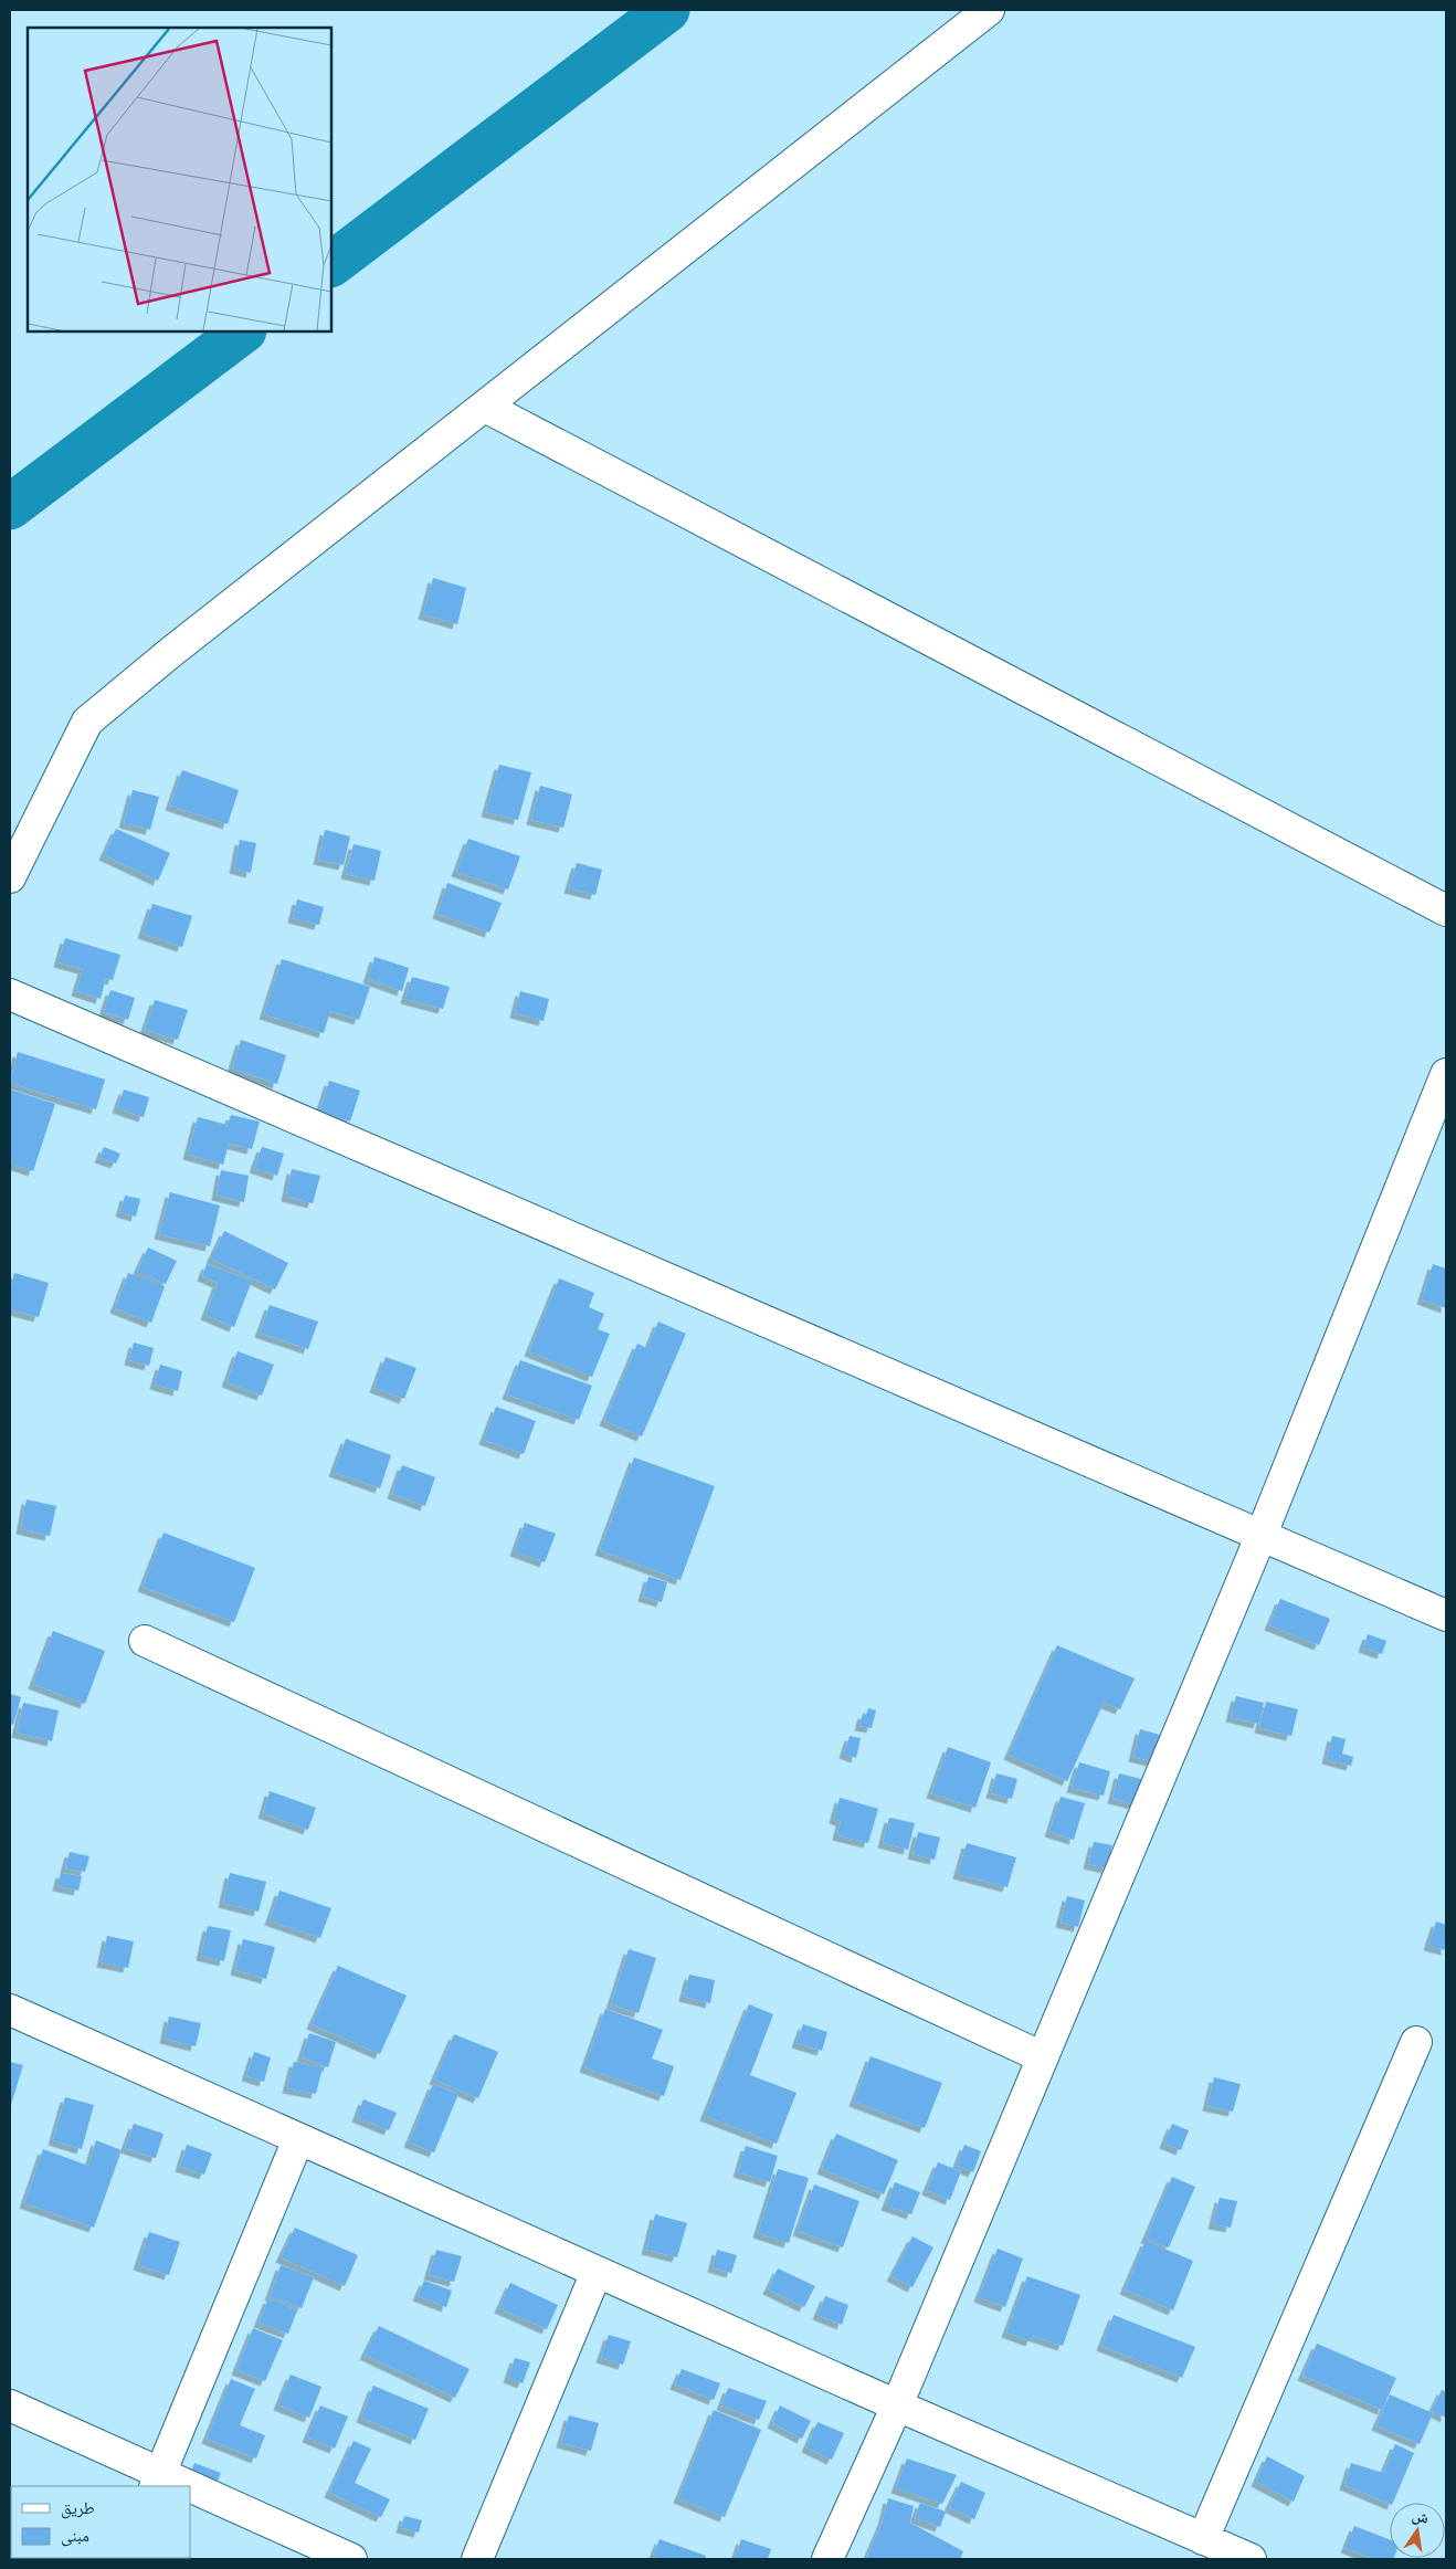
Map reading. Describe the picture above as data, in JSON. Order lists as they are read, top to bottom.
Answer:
{
  "legend": ["طريق", "مبنى"],
  "north": "top"
}
